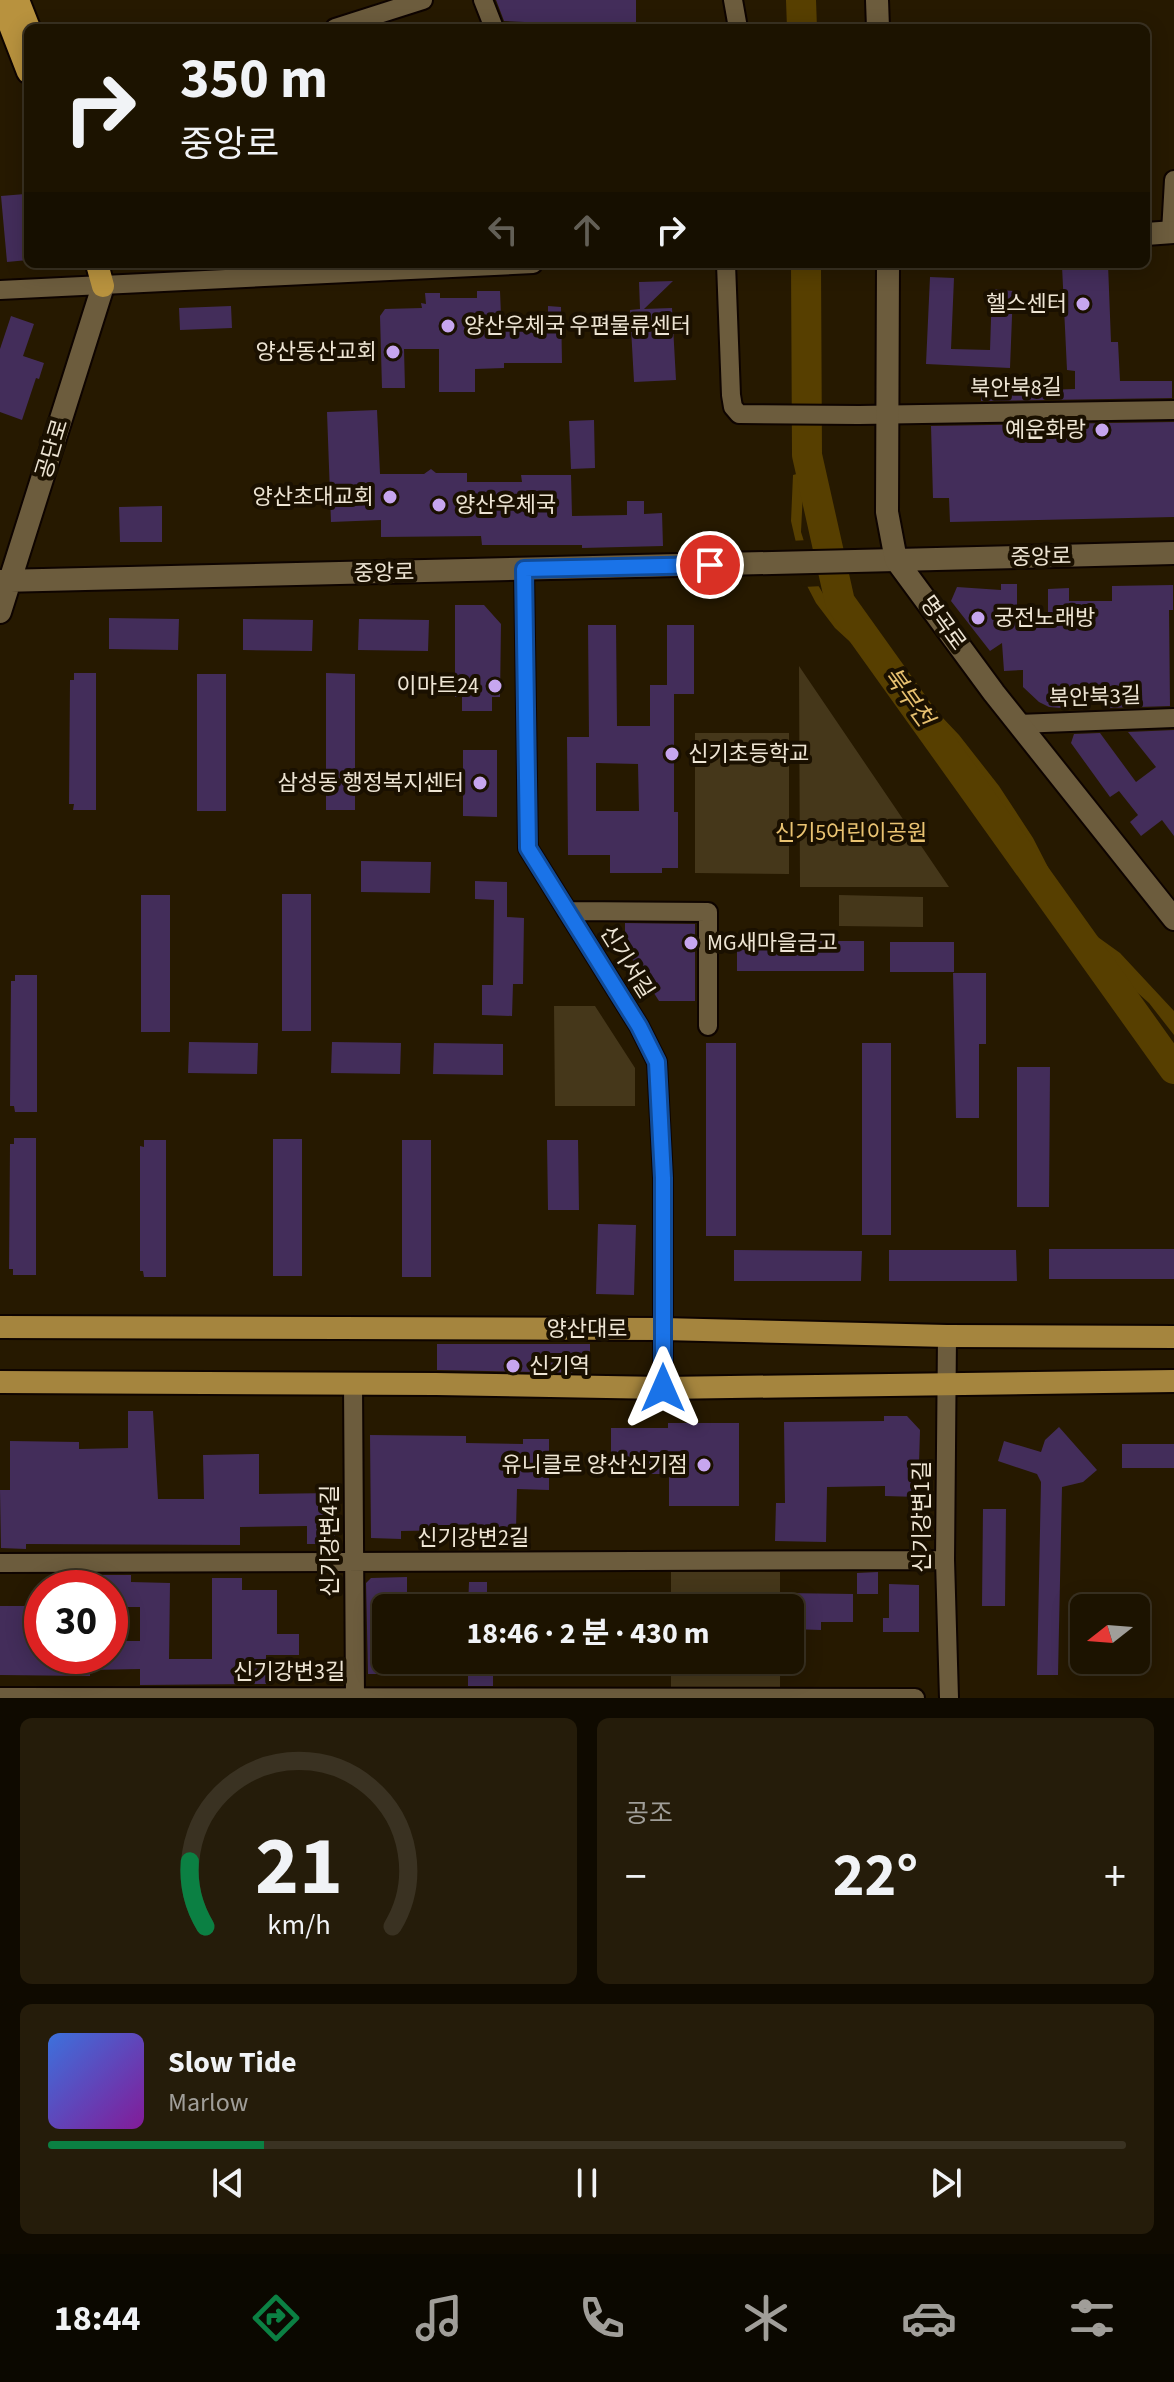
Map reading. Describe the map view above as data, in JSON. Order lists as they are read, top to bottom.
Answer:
{
  "streets": {
    "main road": ["양산대로"],
    "street": [
      "북안북8길",
      "공단로",
      "중앙로",
      "명곡로",
      "북안북3길",
      "신기서길",
      "신기강변1길",
      "신기강변2길",
      "신기강변4길",
      "신기강변3길"
    ]
  },
  "crossings": [
    ["북안북8길", "명곡로"],
    ["공단로", "중앙로"],
    ["중앙로", "명곡로"],
    ["중앙로", "신기서길"],
    ["명곡로", "북안북3길"],
    ["신기서길", "양산대로"],
    ["양산대로", "신기강변1길"],
    ["신기강변1길", "신기강변2길"],
    ["신기강변2길", "신기강변4길"],
    ["신기강변4길", "신기강변3길"]
  ],
  "water": ["북부천"],
  "parks": ["신기5어린이공원"],
  "places": [
    "헬스센터",
    "양산우체국 우편물류센터",
    "양산동산교회",
    "예운화랑",
    "양산초대교회",
    "양산우체국",
    "궁전노래방",
    "이마트24",
    "신기초등학교",
    "삼성동 행정복지센터",
    "MG새마을금고",
    "신기역",
    "유니클로 양산신기점"
  ],
  "north": "left",
  "page": {
    "turn": ["350 m", "중앙로"],
    "limit": "30",
    "trip": "18:46 · 2 분 · 430 m",
    "tile": "공조",
    "heat": ["−", "22°", "+"],
    "song": ["Slow Tide", "Marlow"],
    "tabs": "18:44",
    "gauge": ["21", "km/h"]
  }
}
